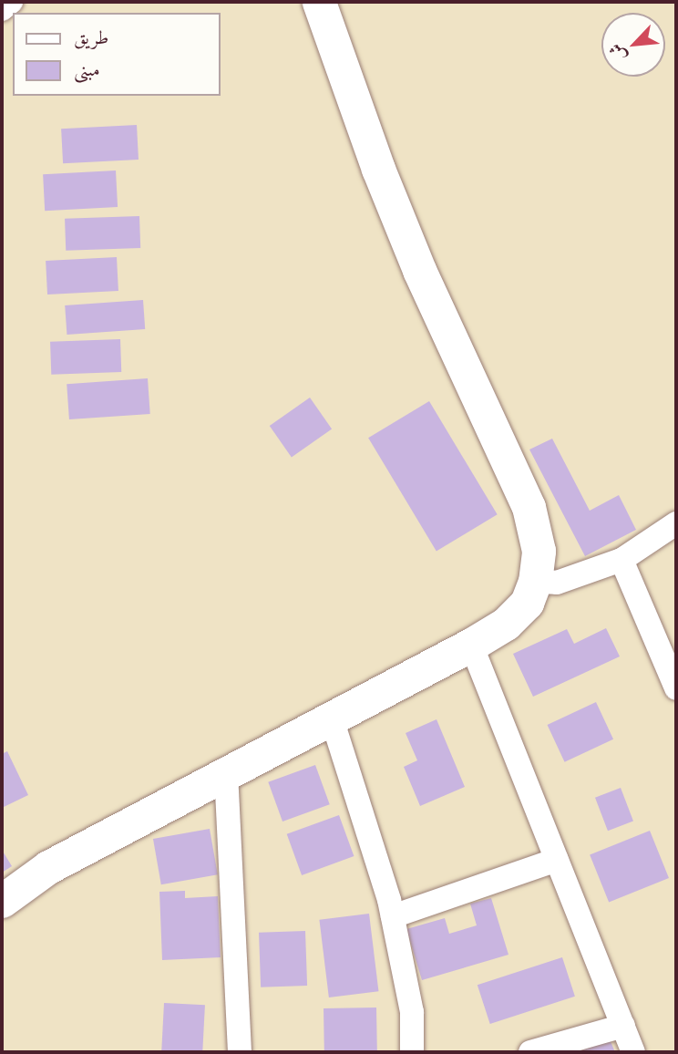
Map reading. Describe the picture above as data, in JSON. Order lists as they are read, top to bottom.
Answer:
{
  "legend": ["طريق", "مبنى"],
  "north": "bottom left"
}
